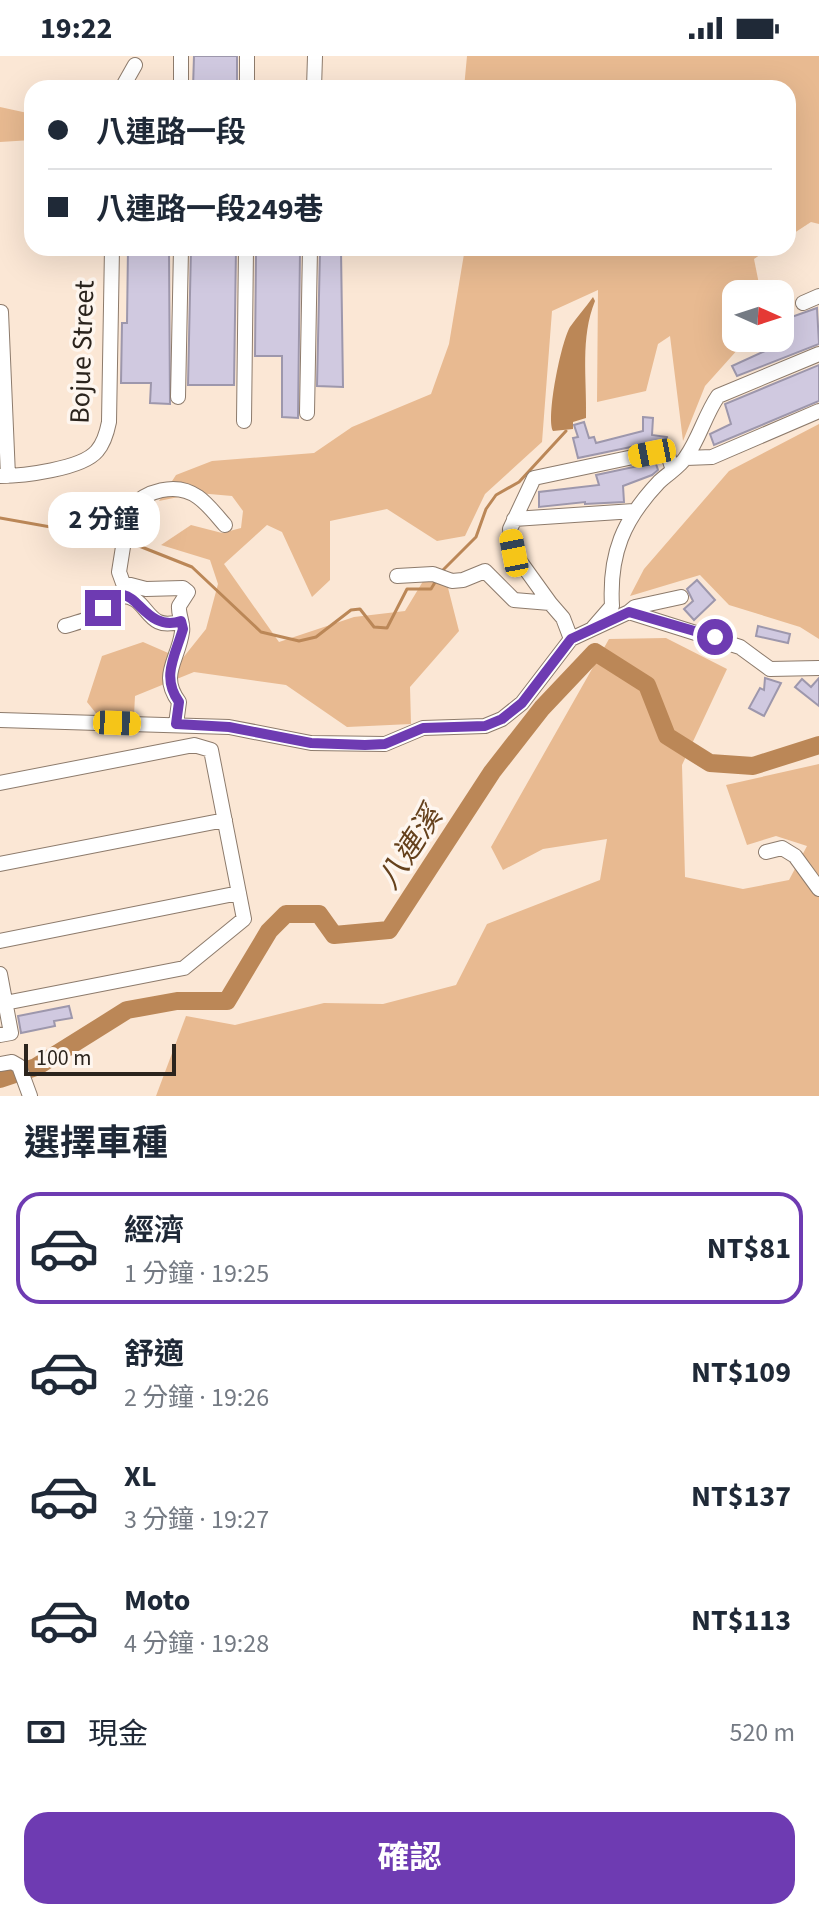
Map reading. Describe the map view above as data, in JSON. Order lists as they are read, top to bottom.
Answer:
{
  "streets": {
    "street": ["Bojue Street"]
  },
  "water": ["八連溪"],
  "scale_bar": "100 m",
  "north": "right",
  "page": {
    "status": "19:22",
    "banner": ["八連路一段", "八連路一段249巷"],
    "bubble": "2 分鐘",
    "scale": "100 m",
    "heading": "選擇車種",
    "list": [
      {
        "name": "經濟",
        "note": "1 分鐘 · 19:25",
        "value": "NT$81"
      },
      {
        "name": "舒適",
        "note": "2 分鐘 · 19:26",
        "value": "NT$109"
      },
      {
        "name": "XL",
        "note": "3 分鐘 · 19:27",
        "value": "NT$137"
      },
      {
        "name": "Moto",
        "note": "4 分鐘 · 19:28",
        "value": "NT$113"
      }
    ],
    "pay": ["現金", "520 m"],
    "buttons": "確認"
  }
}
